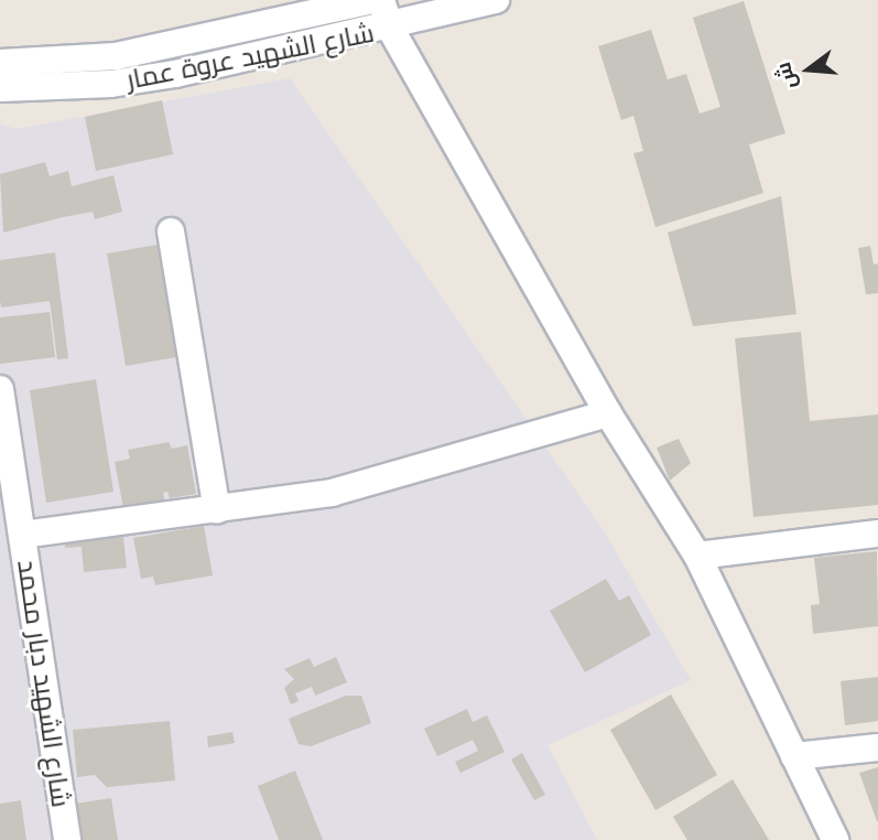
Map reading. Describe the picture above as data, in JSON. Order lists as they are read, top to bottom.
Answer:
{
  "streets": {
    "street": ["شارع الشهيد عروة عمار", "شارع الشهيد دبار محمد"]
  },
  "north": "left"
}
